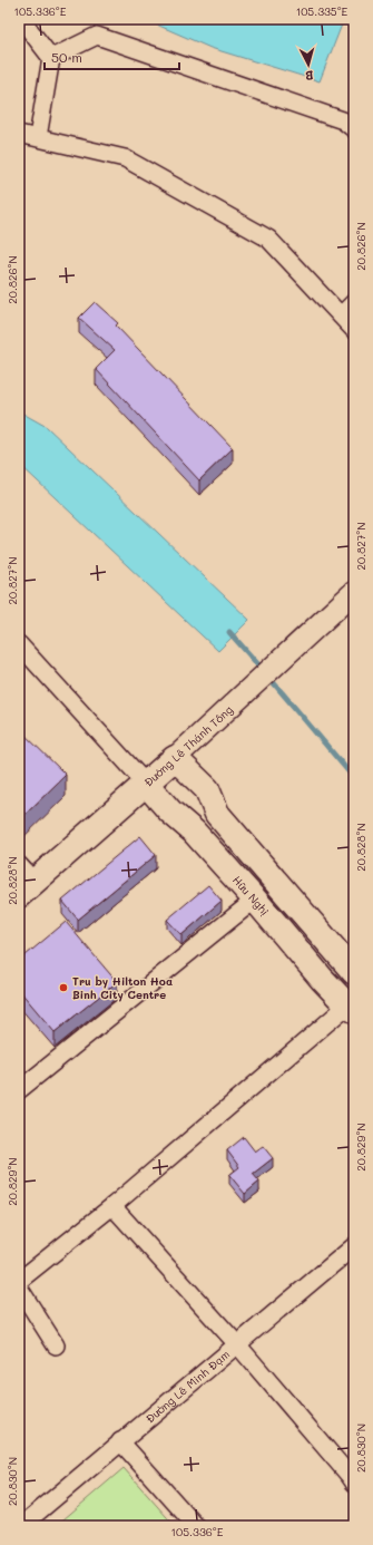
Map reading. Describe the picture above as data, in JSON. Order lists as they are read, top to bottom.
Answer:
{
  "streets": {
    "main road": ["Đường Lê Thánh Tông", "Hữu Nghị"],
    "street": ["Đường Lê Minh Đạm"]
  },
  "crossings": [
    ["Đường Lê Thánh Tông", "Hữu Nghị"]
  ],
  "places": ["Tru by Hilton Hoa Binh City Centre"],
  "scale_bar": "50 m",
  "north": "bottom",
  "coordinates": [
    "105.336°E",
    "105.335°E",
    "20.826°N",
    "20.827°N",
    "20.828°N",
    "20.829°N",
    "20.830°N"
  ]
}
